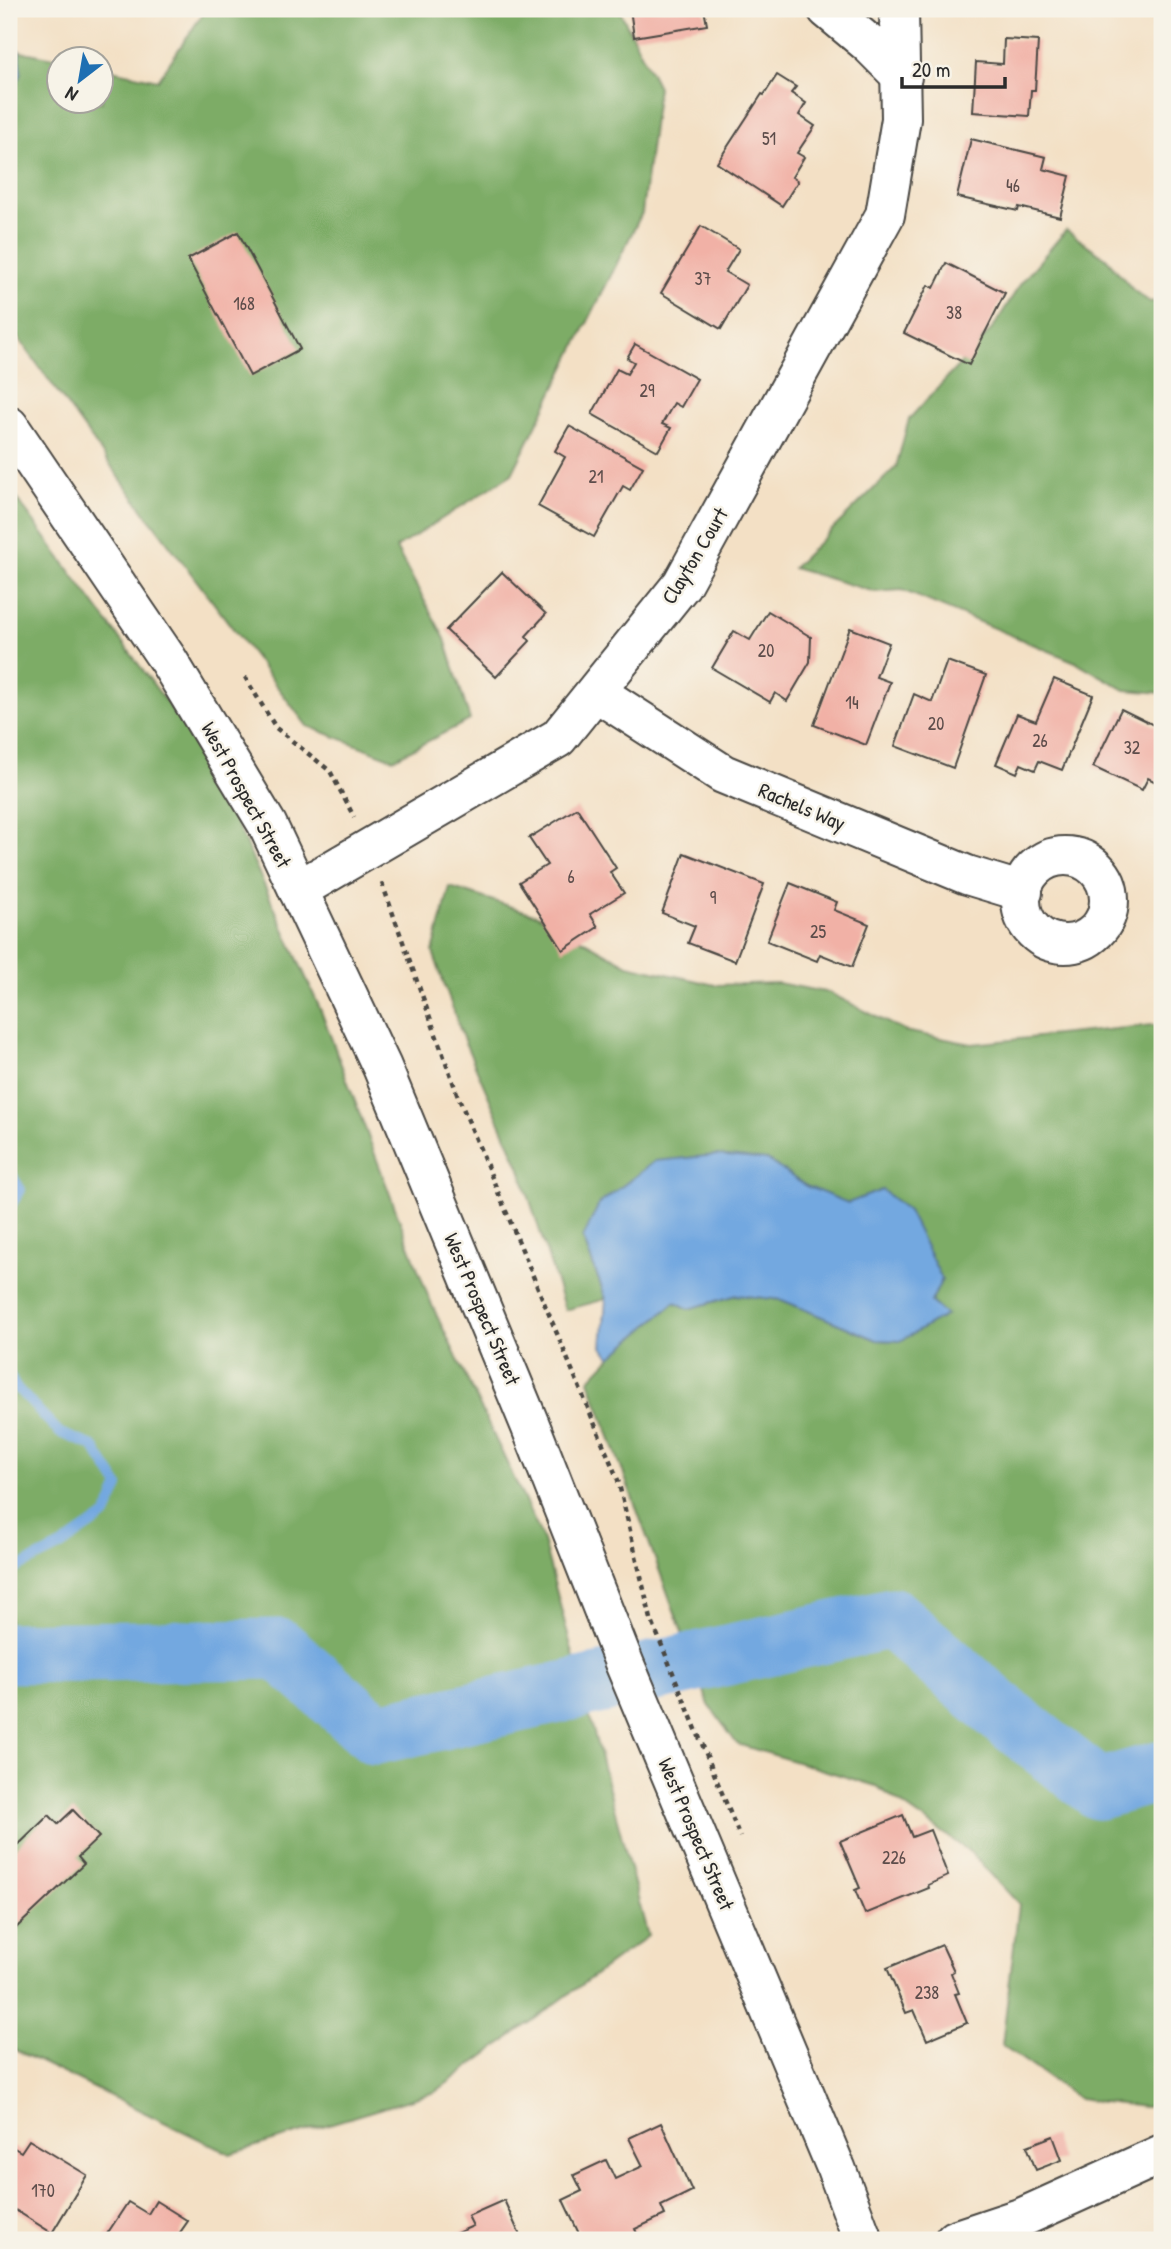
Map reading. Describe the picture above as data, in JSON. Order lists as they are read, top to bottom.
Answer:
{
  "streets": {
    "street": ["Clayton Court", "West Prospect Street", "Rachels Way"]
  },
  "crossings": [
    ["Clayton Court", "West Prospect Street"],
    ["Clayton Court", "Rachels Way"]
  ],
  "house_numbers": [
    "51",
    "46",
    "37",
    "168",
    "38",
    "29",
    "21",
    "20",
    "14",
    "20",
    "26",
    "32",
    "6",
    "9",
    "25",
    "226",
    "238",
    "170"
  ],
  "scale_bar": "20 m",
  "north": "bottom left"
}
